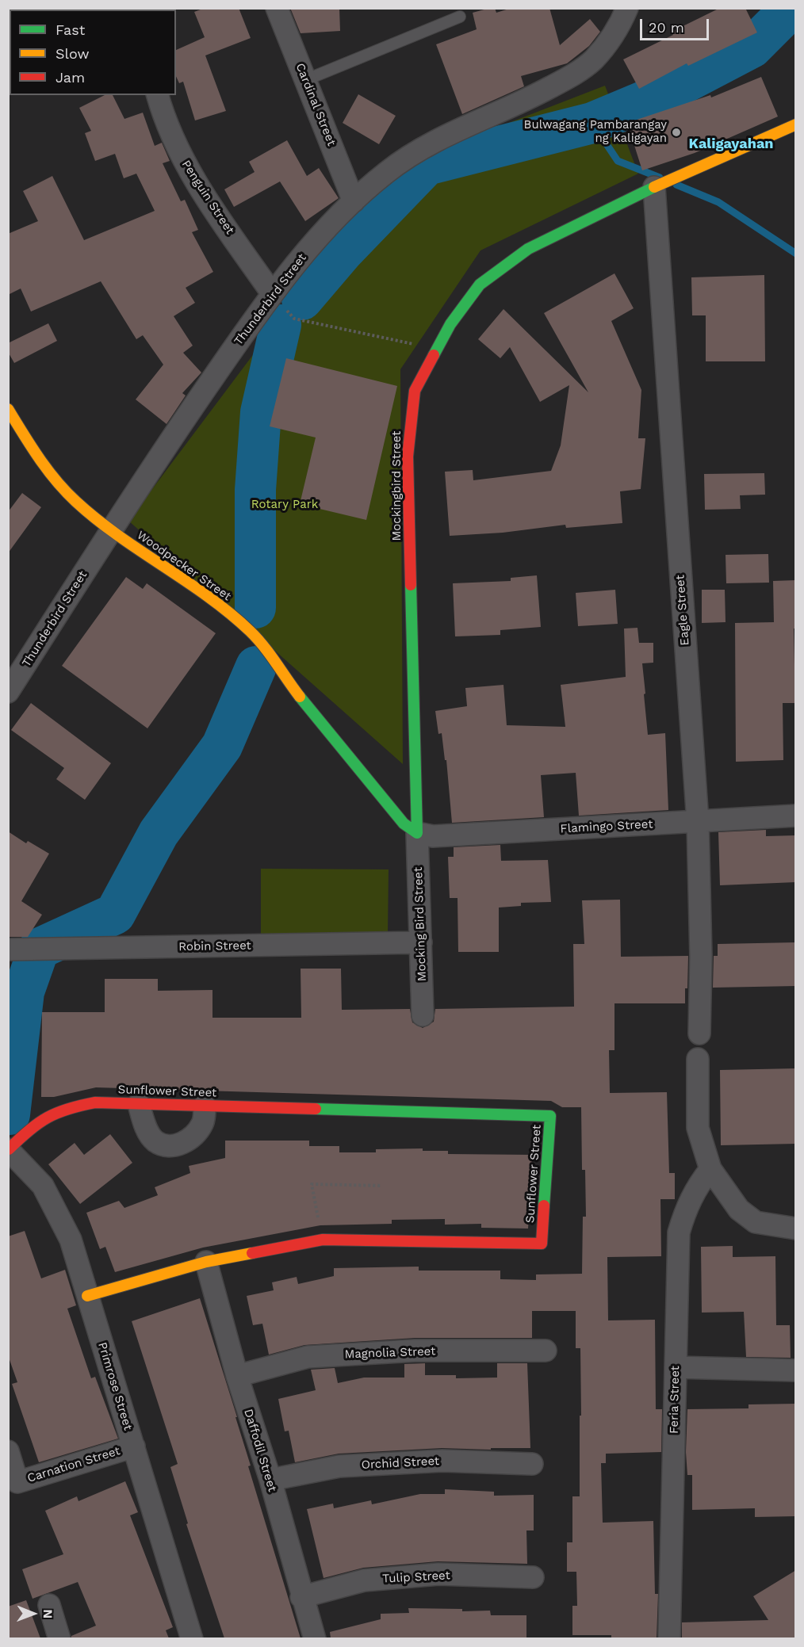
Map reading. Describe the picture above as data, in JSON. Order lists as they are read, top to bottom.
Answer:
{
  "streets": {
    "street": [
      "Cardinal Street",
      "Penguin Street",
      "Thunderbird Street",
      "Mockingbird Street",
      "Woodpecker Street",
      "Eagle Street",
      "Flamingo Street",
      "Mocking Bird Street",
      "Robin Street",
      "Sunflower Street",
      "Magnolia Street",
      "Primrose Street",
      "Feria Street",
      "Daffodil Street",
      "Orchid Street",
      "Carnation Street",
      "Tulip Street"
    ]
  },
  "crossings": [
    ["Cardinal Street", "Thunderbird Street"],
    ["Penguin Street", "Thunderbird Street"],
    ["Thunderbird Street", "Woodpecker Street"],
    ["Mockingbird Street", "Woodpecker Street"],
    ["Mockingbird Street", "Eagle Street"],
    ["Mockingbird Street", "Flamingo Street"],
    ["Mockingbird Street", "Mocking Bird Street"],
    ["Woodpecker Street", "Flamingo Street"],
    ["Woodpecker Street", "Mocking Bird Street"],
    ["Eagle Street", "Flamingo Street"],
    ["Flamingo Street", "Mocking Bird Street"],
    ["Mocking Bird Street", "Robin Street"],
    ["Sunflower Street", "Primrose Street"],
    ["Sunflower Street", "Daffodil Street"],
    ["Magnolia Street", "Daffodil Street"],
    ["Primrose Street", "Carnation Street"],
    ["Daffodil Street", "Orchid Street"],
    ["Daffodil Street", "Tulip Street"]
  ],
  "districts": ["Kaligayahan"],
  "parks": ["Rotary Park"],
  "places": ["Bulwagang Pambarangay ng Kaligayan"],
  "legend": ["Fast", "Slow", "Jam"],
  "scale_bar": "20 m",
  "north": "right"
}
